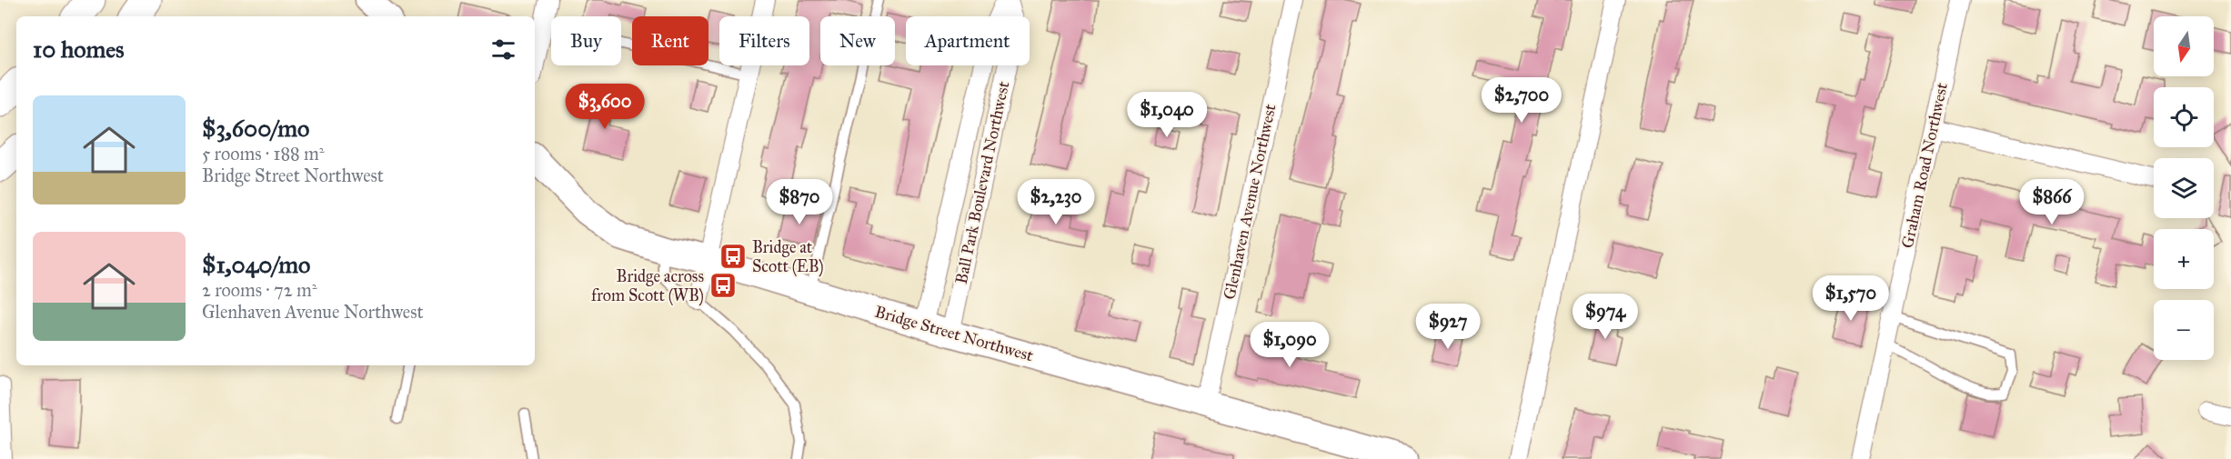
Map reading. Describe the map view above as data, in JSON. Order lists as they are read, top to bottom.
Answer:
{
  "streets": {
    "main road": ["Bridge Street Northwest"],
    "street": ["Graham Road Northwest", "Ball Park Boulevard Northwest", "Glenhaven Avenue Northwest"]
  },
  "crossings": [
    ["Ball Park Boulevard Northwest", "Bridge Street Northwest"],
    ["Glenhaven Avenue Northwest", "Bridge Street Northwest"]
  ],
  "places": {
    "bus stop": ["Bridge at Scott (EB)", "Bridge across from Scott (WB)"]
  },
  "north": "bottom",
  "page": {
    "map_buttons": ["+", "−"],
    "chip": [
      "Buy",
      "Rent",
      "Filters",
      "New",
      "Apartment"
    ],
    "heading": "10 homes",
    "price": [
      "$2,700",
      "$3,600",
      "$1,040",
      "$870",
      "$2,230",
      "$866",
      "$1,570",
      "$974",
      "$927",
      "$1,090"
    ],
    "list": [
      {
        "name": "$3,600/mo",
        "note": "5 rooms · 188 m² · Bridge Street Northwest"
      },
      {
        "name": "$1,040/mo",
        "note": "2 rooms · 72 m² · Glenhaven Avenue Northwest"
      }
    ]
  }
}
